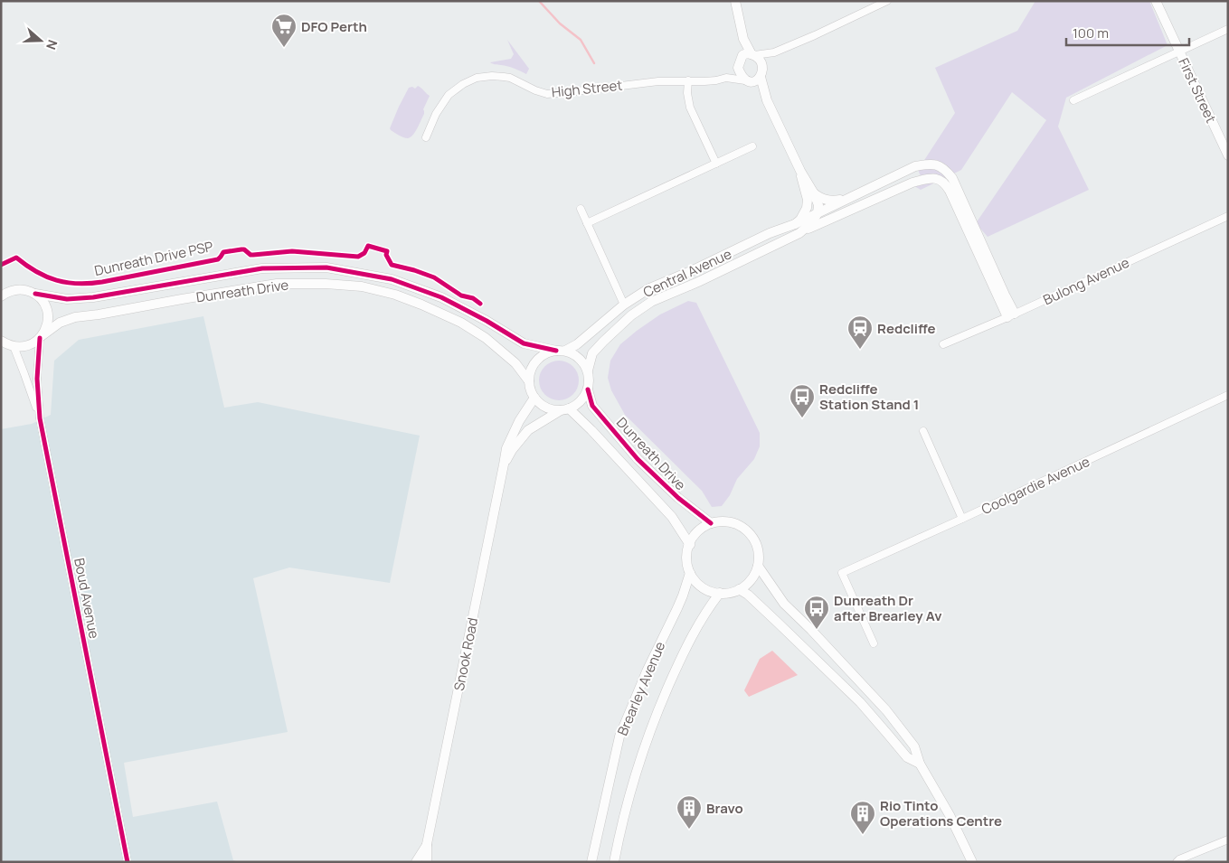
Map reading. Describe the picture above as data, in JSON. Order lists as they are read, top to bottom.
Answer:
{
  "streets": {
    "main road": [
      "First Street",
      "Central Avenue",
      "Dunreath Drive",
      "Snook Road",
      "Brearley Avenue"
    ],
    "street": [
      "High Street",
      "Bulong Avenue",
      "Coolgardie Avenue",
      "Boud Avenue"
    ],
    "cycle path": ["Dunreath Drive PSP"]
  },
  "crossings": [
    ["Central Avenue", "Bulong Avenue"],
    ["Central Avenue", "Dunreath Drive"],
    ["Central Avenue", "Snook Road"],
    ["Dunreath Drive", "Boud Avenue"],
    ["Dunreath Drive", "Snook Road"],
    ["Dunreath Drive", "Brearley Avenue"]
  ],
  "places": {
    "supermarket": ["DFO Perth"],
    "station": ["Redcliffe"],
    "bus stop": ["Redcliffe Station Stand 1", "Dunreath Dr after Brearley Av"],
    "building": ["Bravo", "Rio Tinto Operations Centre"]
  },
  "scale_bar": "100 m",
  "north": "right"
}
